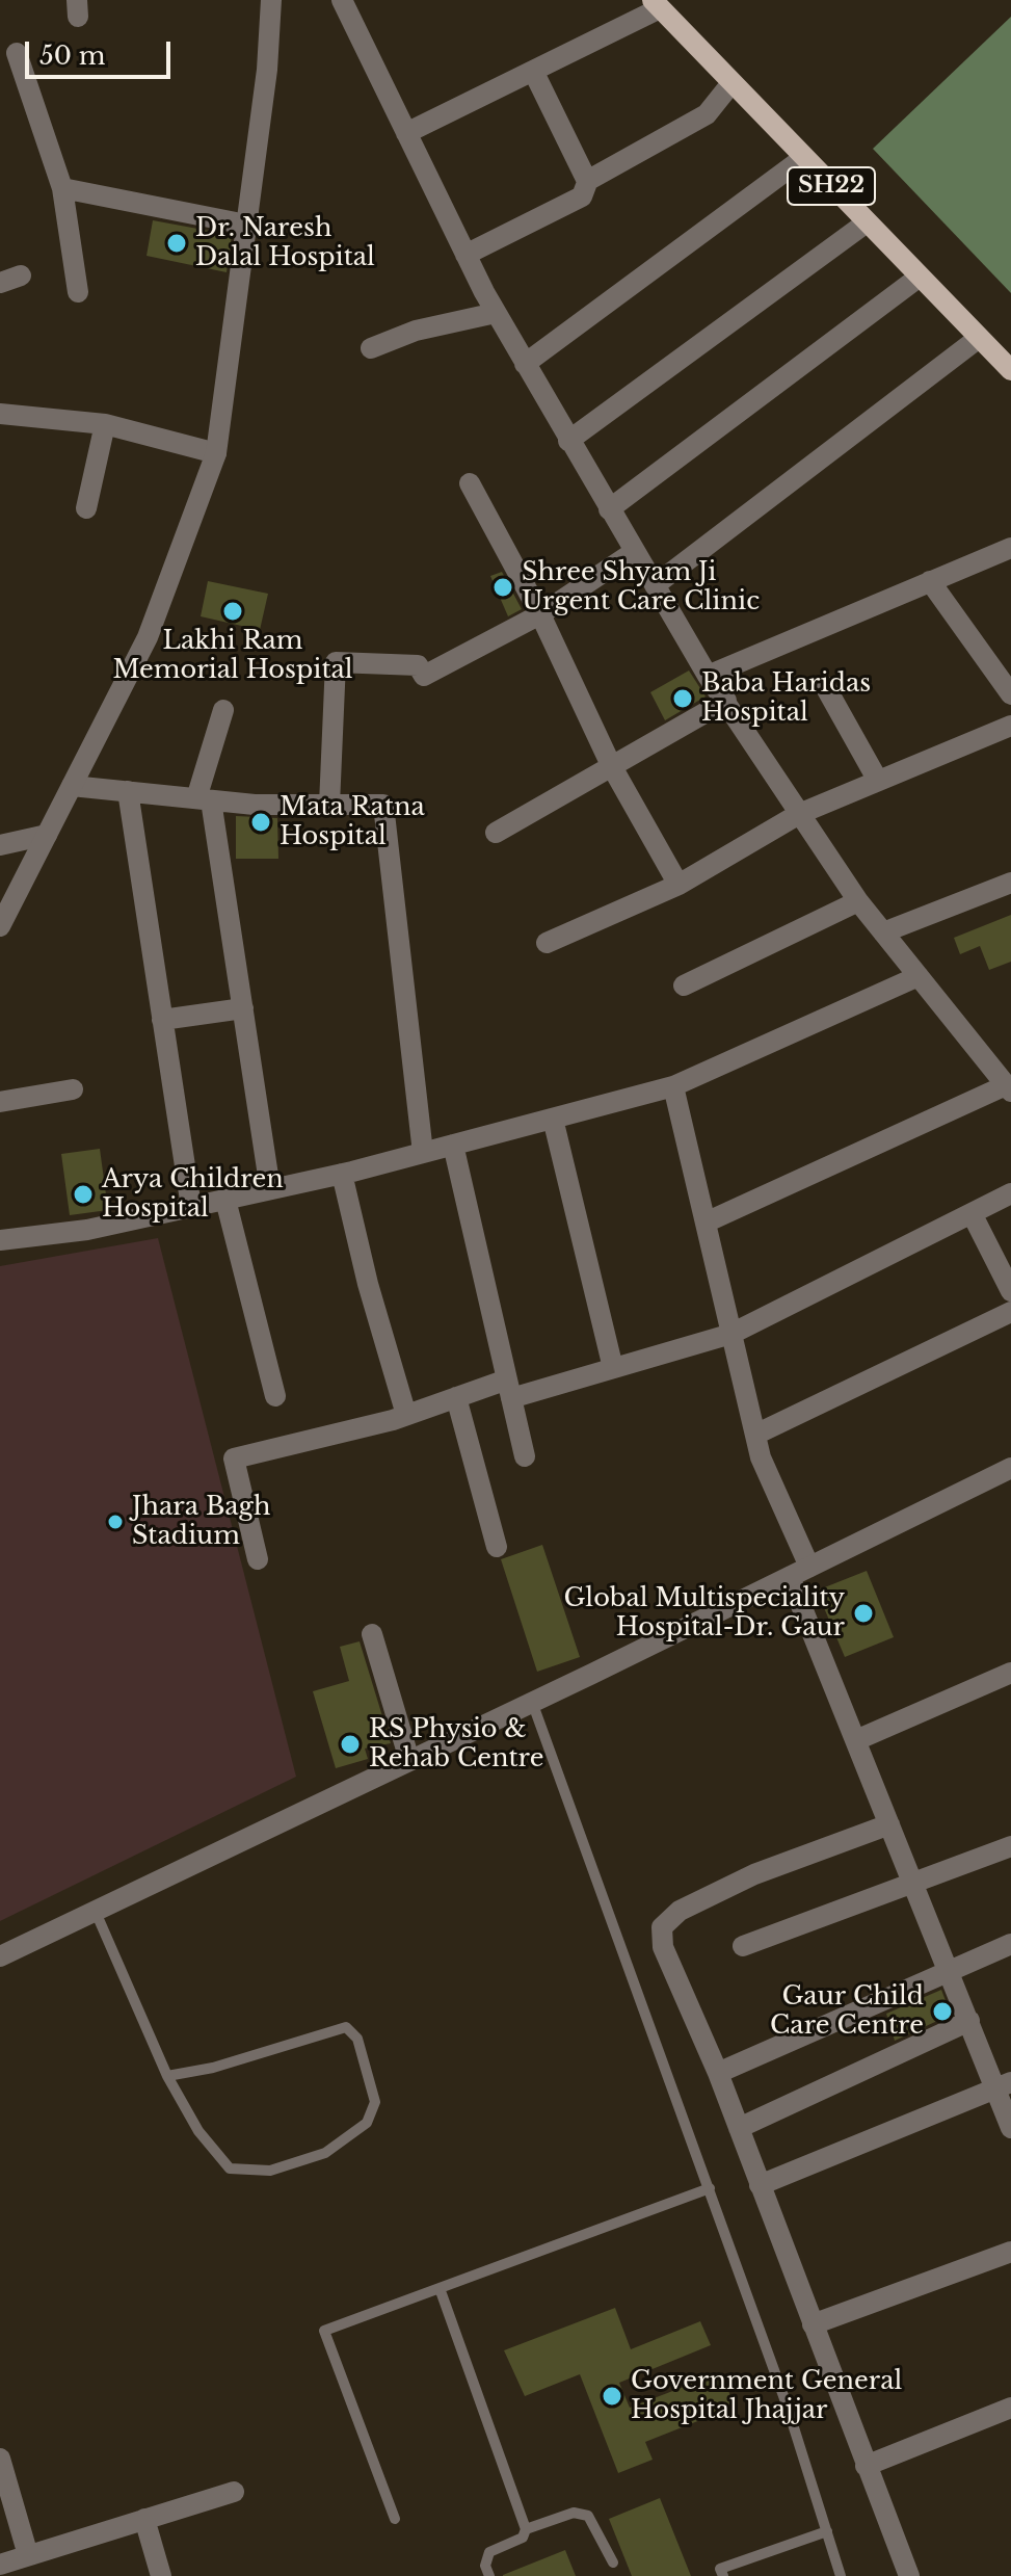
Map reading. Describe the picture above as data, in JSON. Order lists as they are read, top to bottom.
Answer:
{
  "streets": {
    "main road": ["SH22"]
  },
  "places": [
    "Dr. Naresh Dalal Hospital",
    "Shree Shyam Ji Urgent Care Clinic",
    "Lakhi Ram Memorial Hospital",
    "Baba Haridas Hospital",
    "Mata Ratna Hospital",
    "Arya Children Hospital",
    "Jhara Bagh Stadium",
    "Global Multispeciality Hospital-Dr. Gaur",
    "RS Physio & Rehab Centre",
    "Gaur Child Care Centre",
    "Government General Hospital Jhajjar"
  ],
  "scale_bar": "50 m"
}
